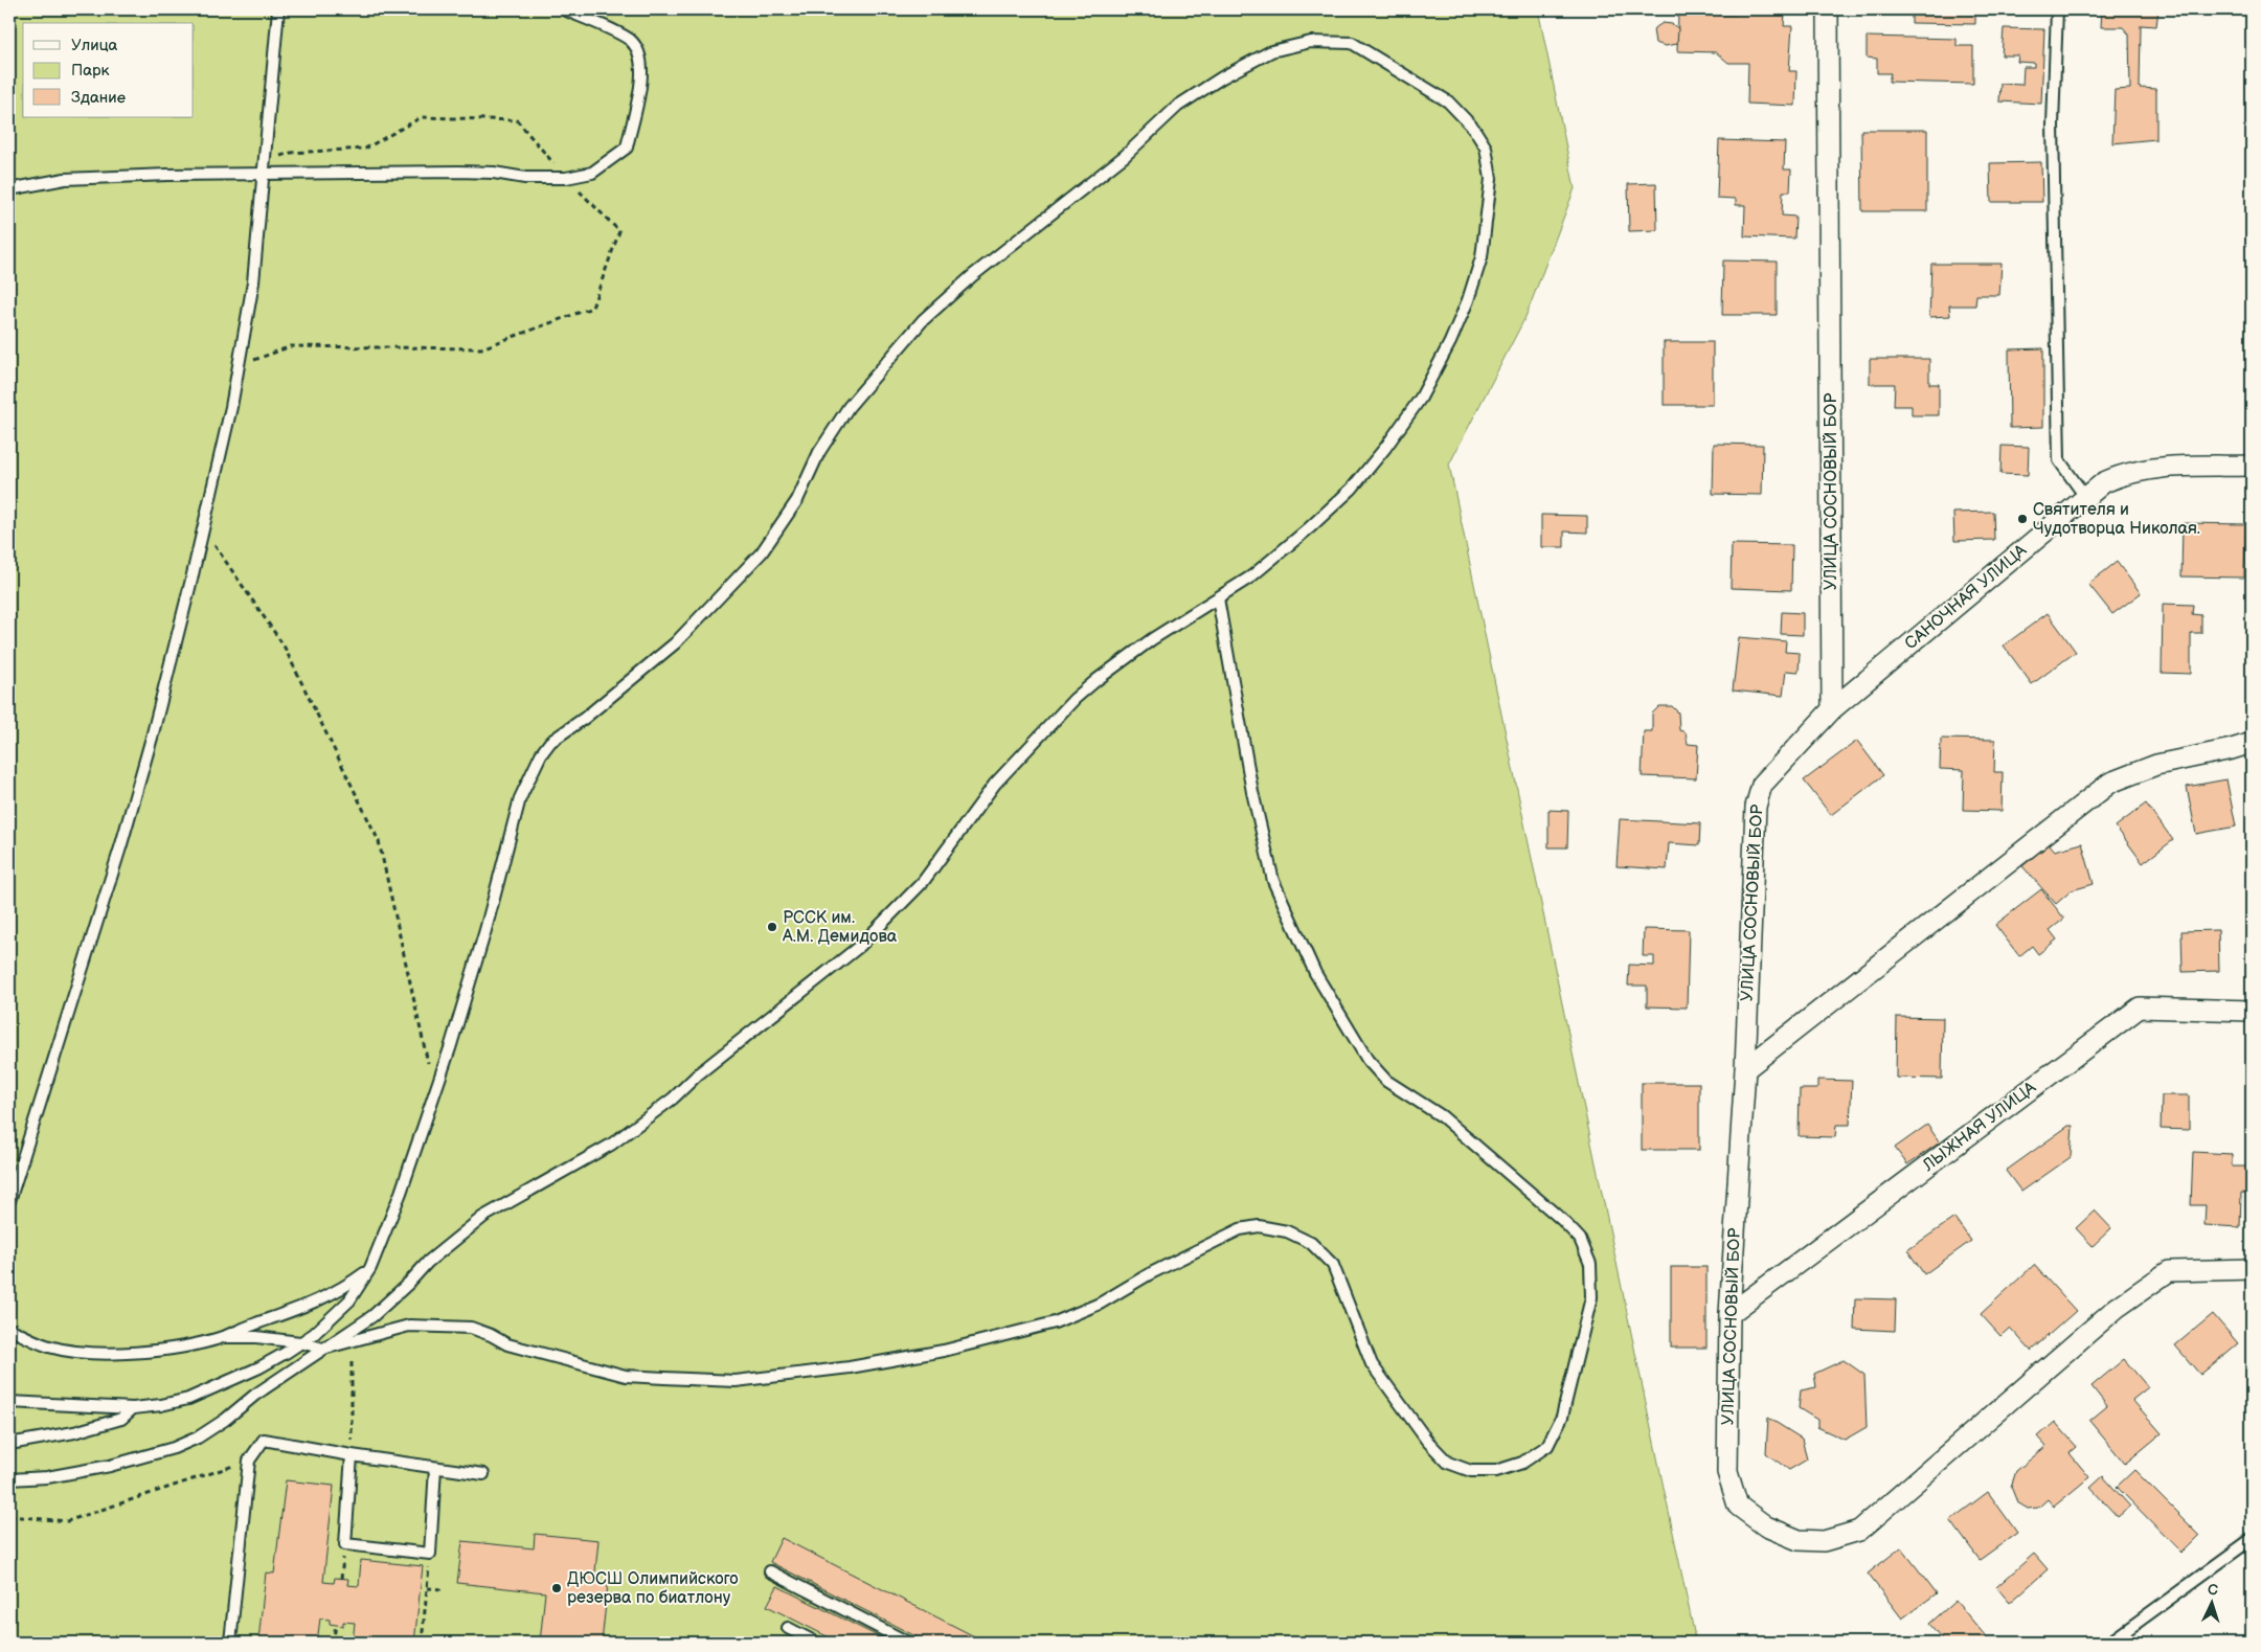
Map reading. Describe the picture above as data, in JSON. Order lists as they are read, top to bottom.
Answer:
{
  "streets": {
    "street": ["УЛИЦА СОСНОВЫЙ БОР", "САНОЧНАЯ УЛИЦА", "ЛЫЖНАЯ УЛИЦА"]
  },
  "crossings": [
    ["УЛИЦА СОСНОВЫЙ БОР", "САНОЧНАЯ УЛИЦА"],
    ["УЛИЦА СОСНОВЫЙ БОР", "ЛЫЖНАЯ УЛИЦА"]
  ],
  "places": ["Святителя и Чудотворца Николая.", "РССК им. А.М. Демидова", "ДЮСШ Олимпийского резерва по биатлону"],
  "legend": ["Улица", "Парк", "Здание"],
  "north": "top"
}
